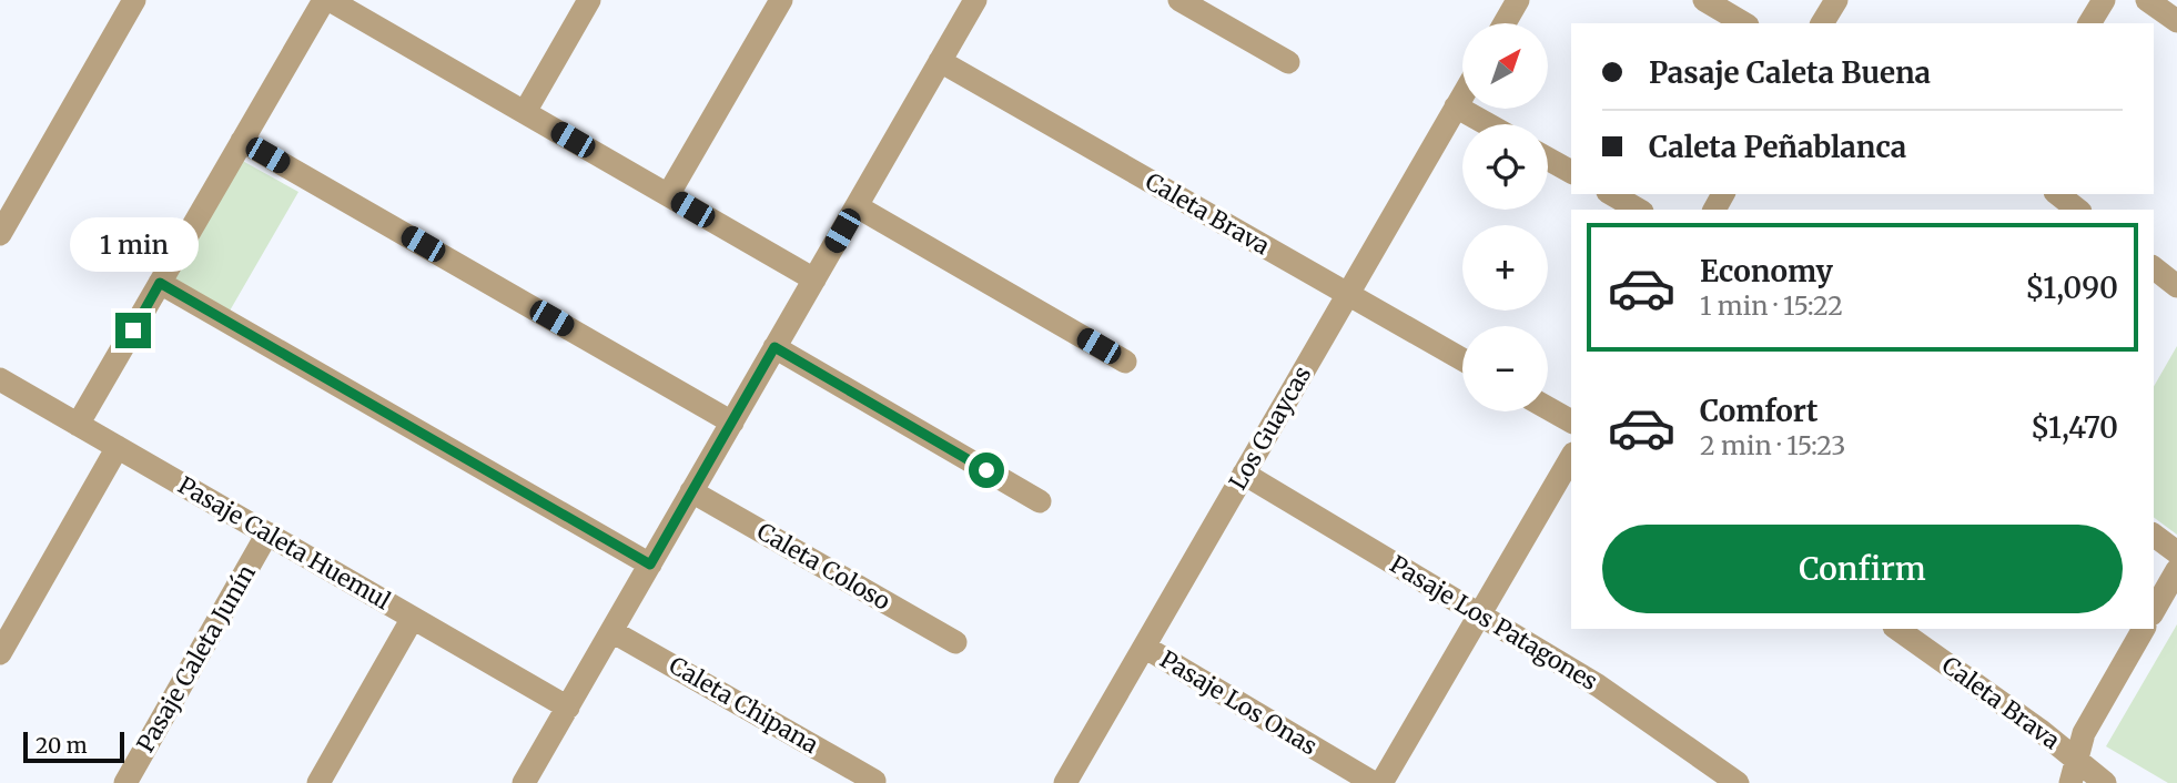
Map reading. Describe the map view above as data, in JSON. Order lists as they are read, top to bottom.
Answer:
{
  "streets": {
    "street": [
      "Caleta Brava",
      "Los Guaycas",
      "Pasaje Caleta Huemul",
      "Caleta Coloso",
      "Pasaje Los Patagones",
      "Pasaje Caleta Junín",
      "Pasaje Los Onas",
      "Caleta Chipana"
    ]
  },
  "crossings": [
    ["Caleta Brava", "Los Guaycas"],
    ["Los Guaycas", "Pasaje Los Patagones"],
    ["Los Guaycas", "Pasaje Los Onas"],
    ["Pasaje Caleta Huemul", "Pasaje Caleta Junín"]
  ],
  "scale_bar": "20 m",
  "north": "top right",
  "page": {
    "map_buttons": ["+", "−"],
    "banner": ["Pasaje Caleta Buena", "Caleta Peñablanca"],
    "bubble": "1 min",
    "list": [
      {
        "name": "Economy",
        "note": "1 min · 15:22",
        "value": "$1,090"
      },
      {
        "name": "Comfort",
        "note": "2 min · 15:23",
        "value": "$1,470"
      }
    ],
    "buttons": "Confirm",
    "scale": "20 m"
  }
}
